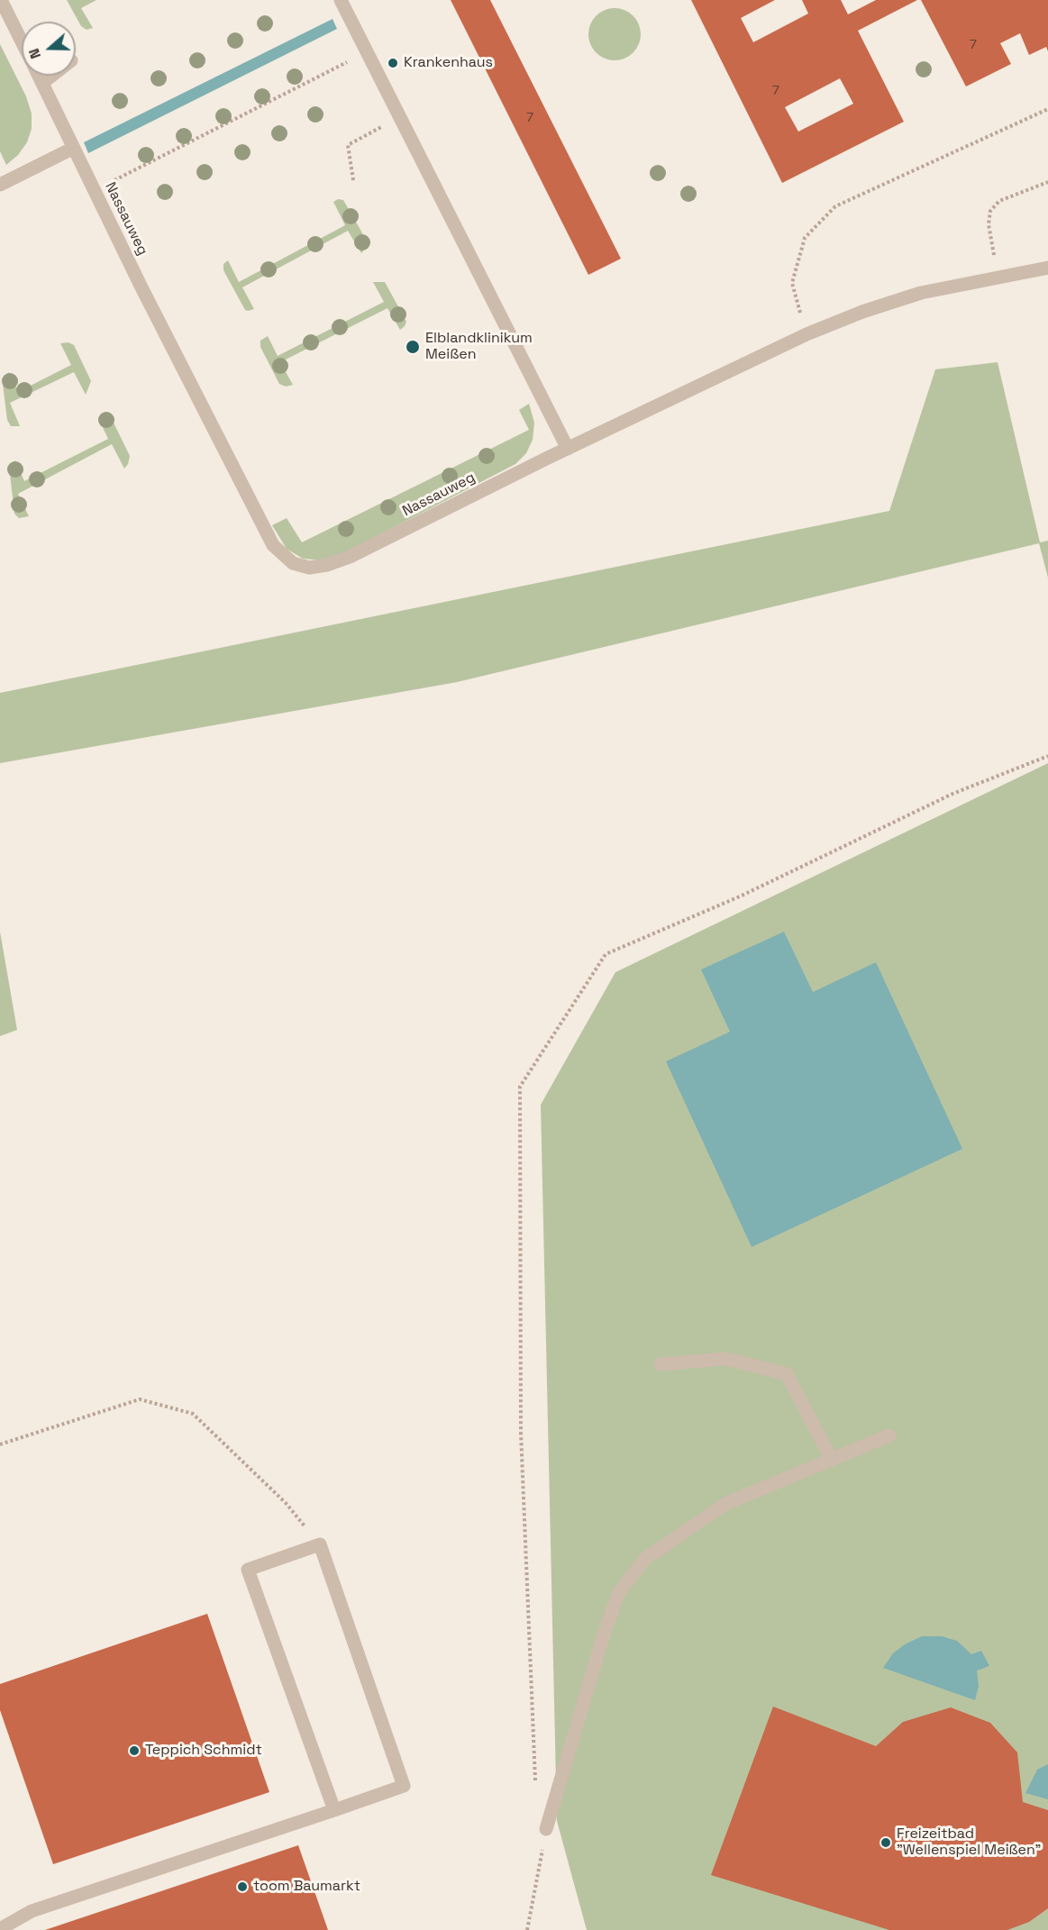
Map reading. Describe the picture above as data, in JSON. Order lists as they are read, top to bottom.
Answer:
{
  "streets": {
    "lane": ["Nassauweg"]
  },
  "places": [
    "Krankenhaus",
    "Elblandklinikum Meißen",
    "Teppich Schmidt",
    "Freizeitbad \"Wellenspiel Meißen\"",
    "toom Baumarkt"
  ],
  "house_numbers": ["7", "7", "7"],
  "north": "left"
}
